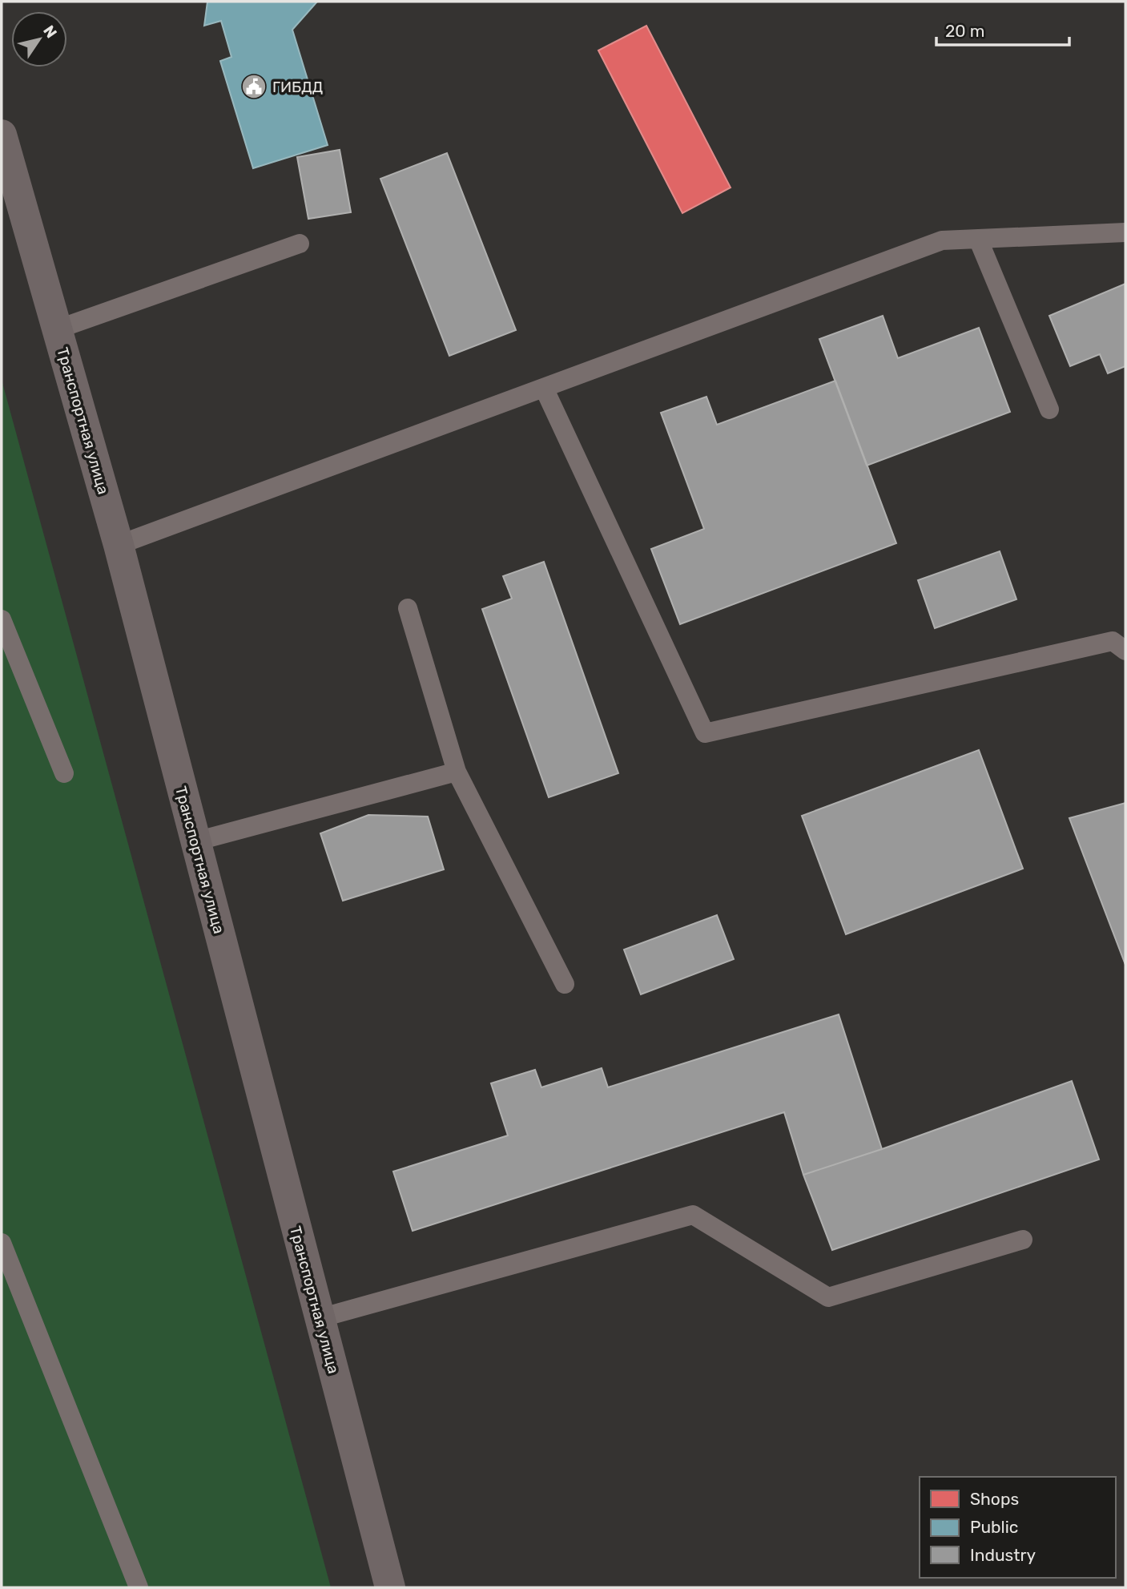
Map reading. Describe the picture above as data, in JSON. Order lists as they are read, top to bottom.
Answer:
{
  "streets": {
    "main road": ["Транспортная улица"]
  },
  "places": {
    "public building": ["ГИБДД"]
  },
  "legend": ["Shops", "Public", "Industry"],
  "scale_bar": "20 m",
  "north": "top right"
}
